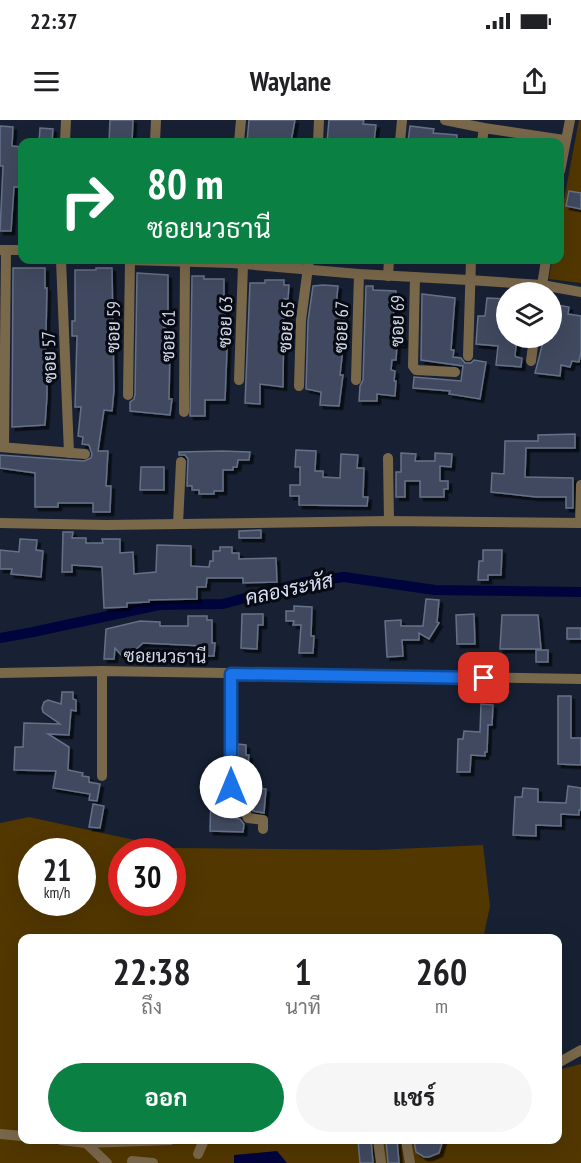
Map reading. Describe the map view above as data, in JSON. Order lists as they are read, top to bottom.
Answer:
{
  "streets": {
    "street": [
      "ซอย 69",
      "ซอย 63",
      "ซอย 59",
      "ซอย 65",
      "ซอย 67",
      "ซอย 61",
      "ซอย 57",
      "ซอยนวธานี"
    ]
  },
  "water": ["คลองระหัส"],
  "page": {
    "status": "22:37",
    "header": "Waylane",
    "turn": ["80 m", "ซอยนวธานี"],
    "speed": "21 km/h",
    "limit": "30",
    "eta": [
      "22:38",
      "ถึง",
      "1",
      "นาที",
      "260",
      "m"
    ],
    "buttons": ["ออก", "แชร์"]
  }
}
